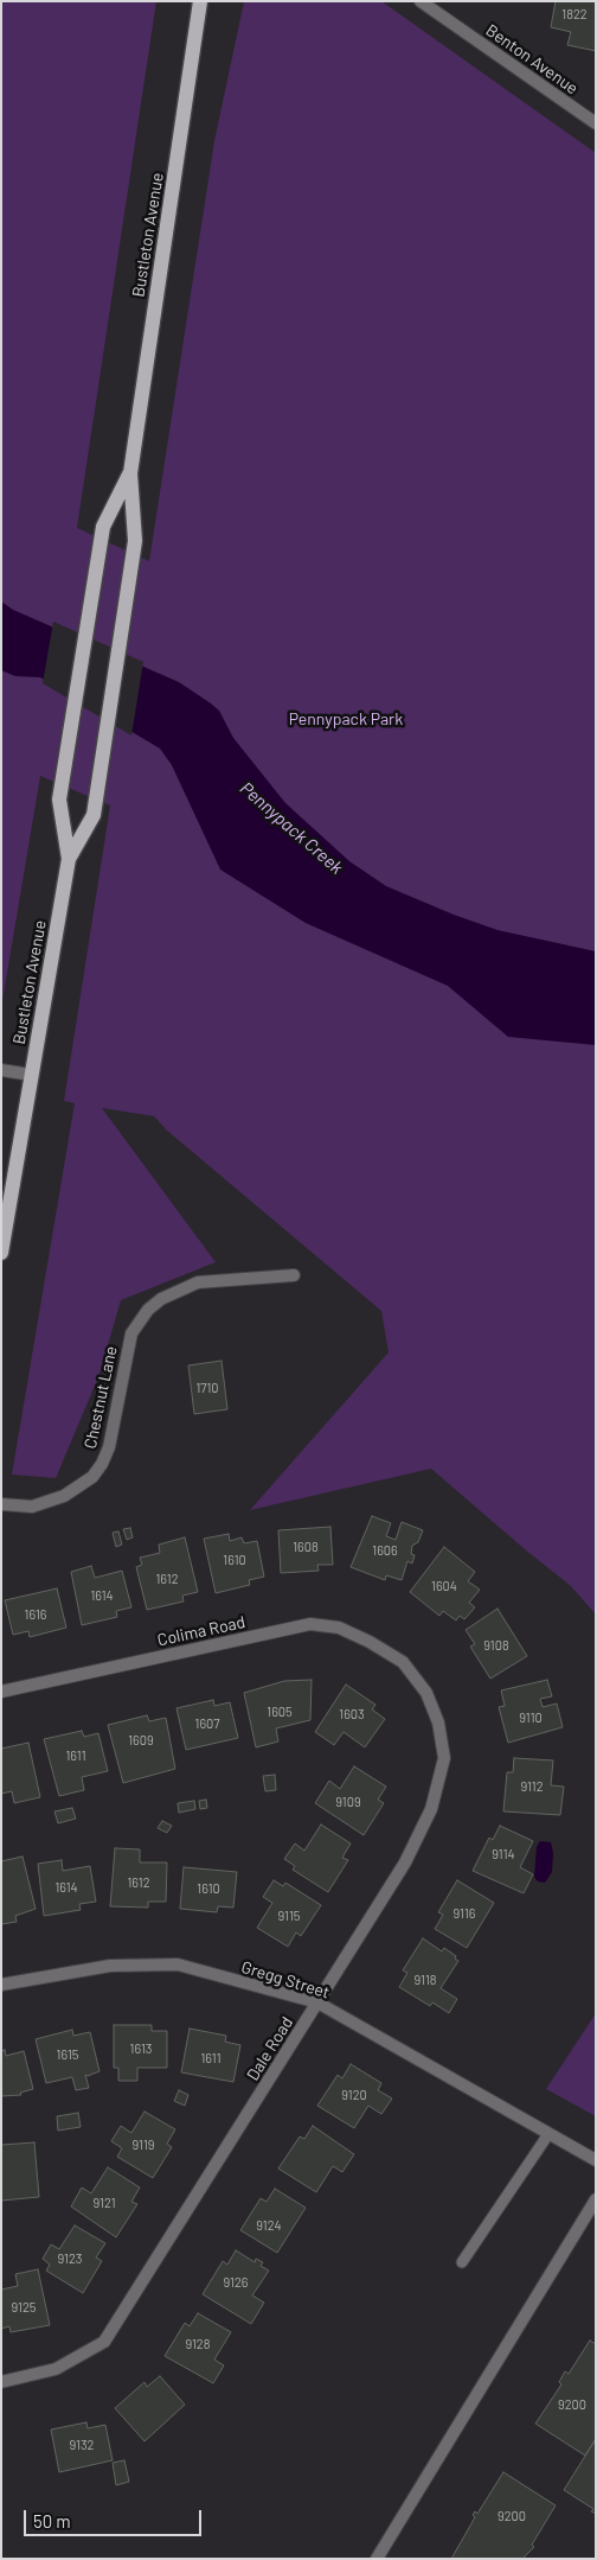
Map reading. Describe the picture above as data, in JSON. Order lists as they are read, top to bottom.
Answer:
{
  "streets": {
    "main road": ["Bustleton Avenue"],
    "street": [
      "Benton Avenue",
      "Chestnut Lane",
      "Colima Road",
      "Gregg Street",
      "Dale Road"
    ]
  },
  "crossings": [
    ["Colima Road", "Dale Road"],
    ["Gregg Street", "Dale Road"]
  ],
  "water": ["Pennypack Creek"],
  "parks": ["Pennypack Park"],
  "house_numbers": [
    "1822",
    "1710",
    "1608",
    "1606",
    "1610",
    "1612",
    "1604",
    "1614",
    "1616",
    "9108",
    "1605",
    "1603",
    "9110",
    "1607",
    "1609",
    "1611",
    "9112",
    "9109",
    "9114",
    "1612",
    "1614",
    "1610",
    "9116",
    "9115",
    "9118",
    "1613",
    "1615",
    "1611",
    "9120",
    "9119",
    "9121",
    "9124",
    "9123",
    "9126",
    "9125",
    "9128",
    "9200",
    "9132",
    "9200"
  ],
  "scale_bar": "50 m"
}
